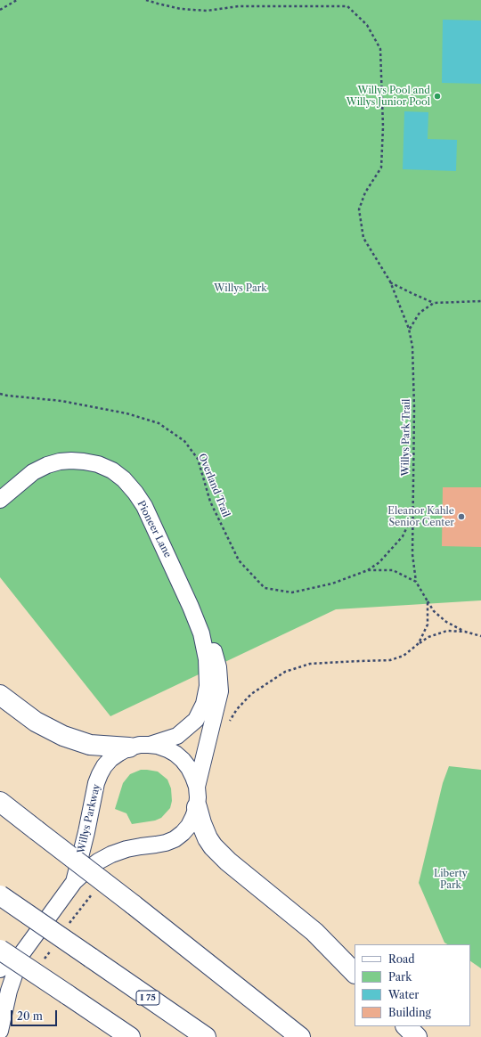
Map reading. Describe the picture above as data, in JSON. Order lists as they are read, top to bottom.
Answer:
{
  "streets": {
    "highway": ["I 75"],
    "street": ["Pioneer Lane", "Willys Parkway"],
    "path": ["Willys Park Trail", "Overland Trail"]
  },
  "crossings": [
    ["Willys Park Trail", "Overland Trail"],
    ["Pioneer Lane", "Willys Parkway"]
  ],
  "parks": ["Willys Park", "Liberty Park"],
  "places": ["Willys Pool and Willys Junior Pool", "Eleanor Kahle Senior Center"],
  "legend": [
    "Road",
    "Park",
    "Water",
    "Building"
  ],
  "scale_bar": "20 m"
}
